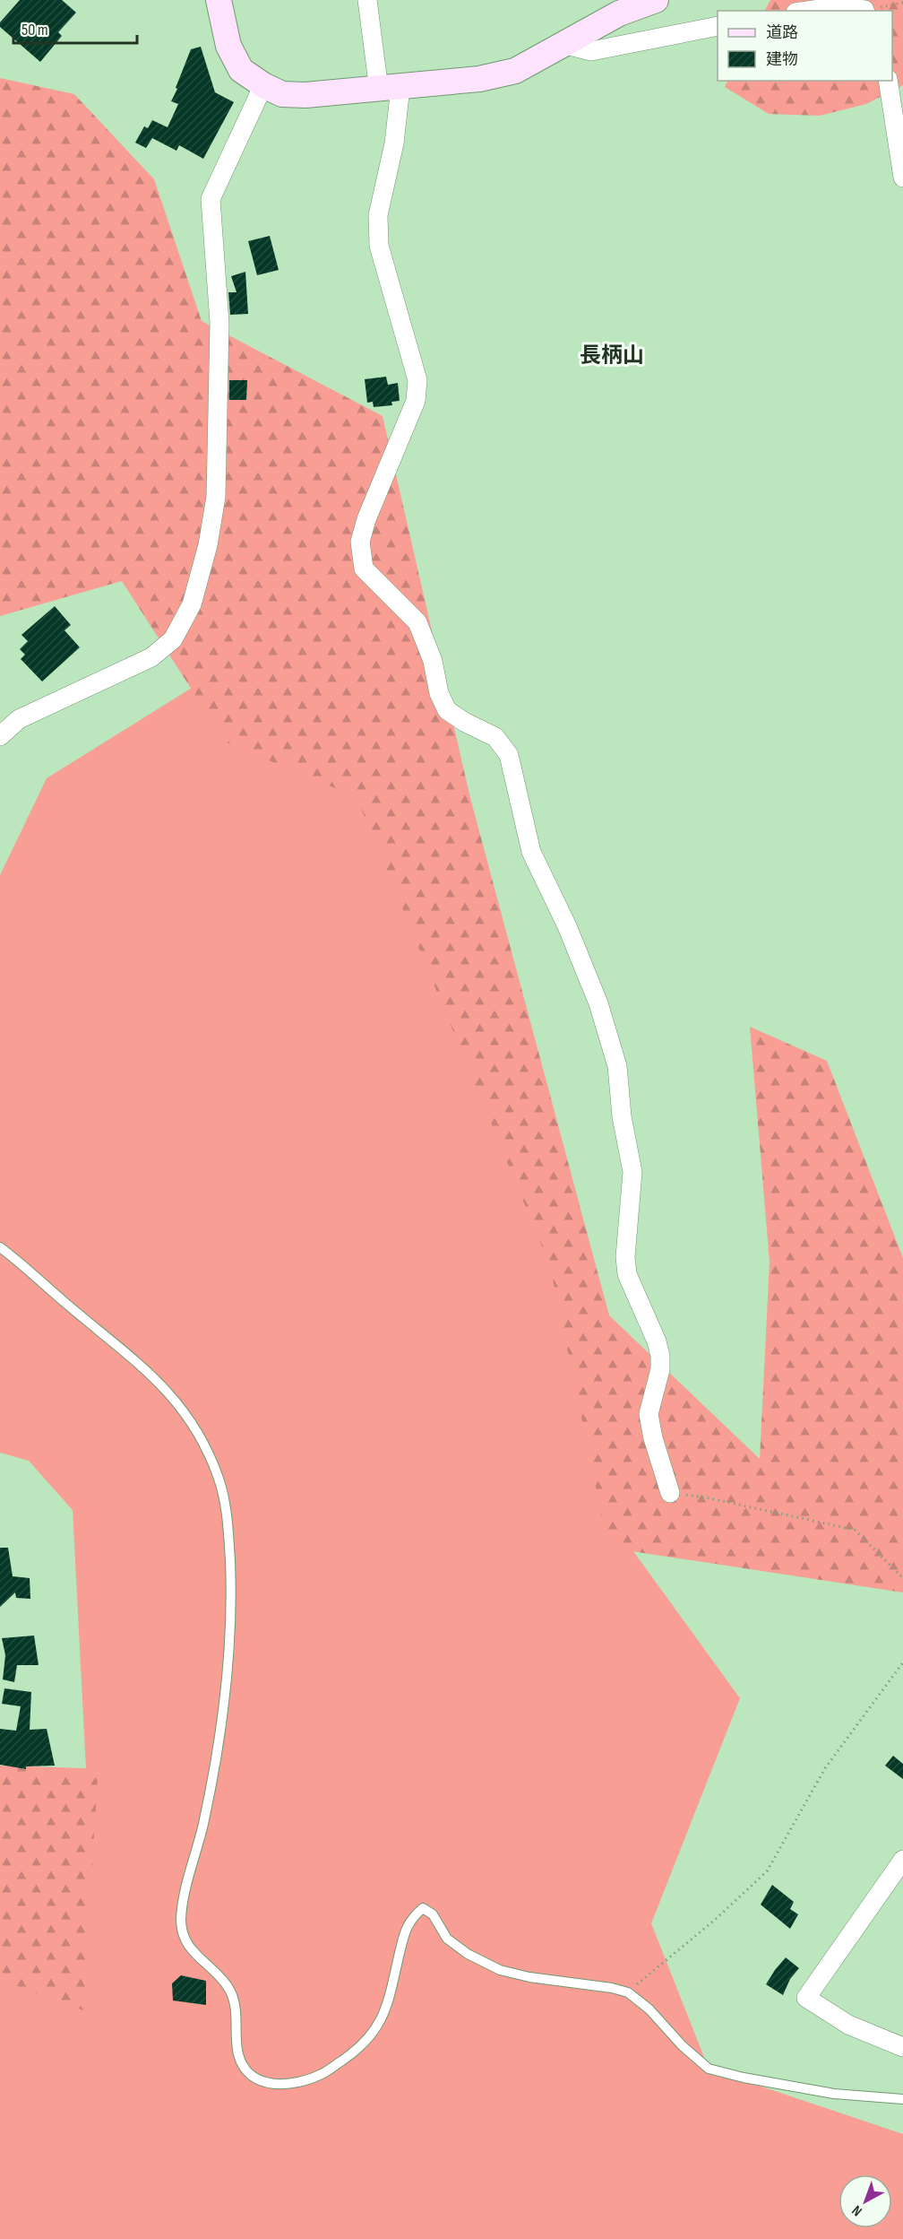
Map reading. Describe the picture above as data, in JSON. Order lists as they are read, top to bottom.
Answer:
{
  "districts": ["長柄山"],
  "legend": ["道路", "建物"],
  "scale_bar": "50 m",
  "north": "bottom left"
}
